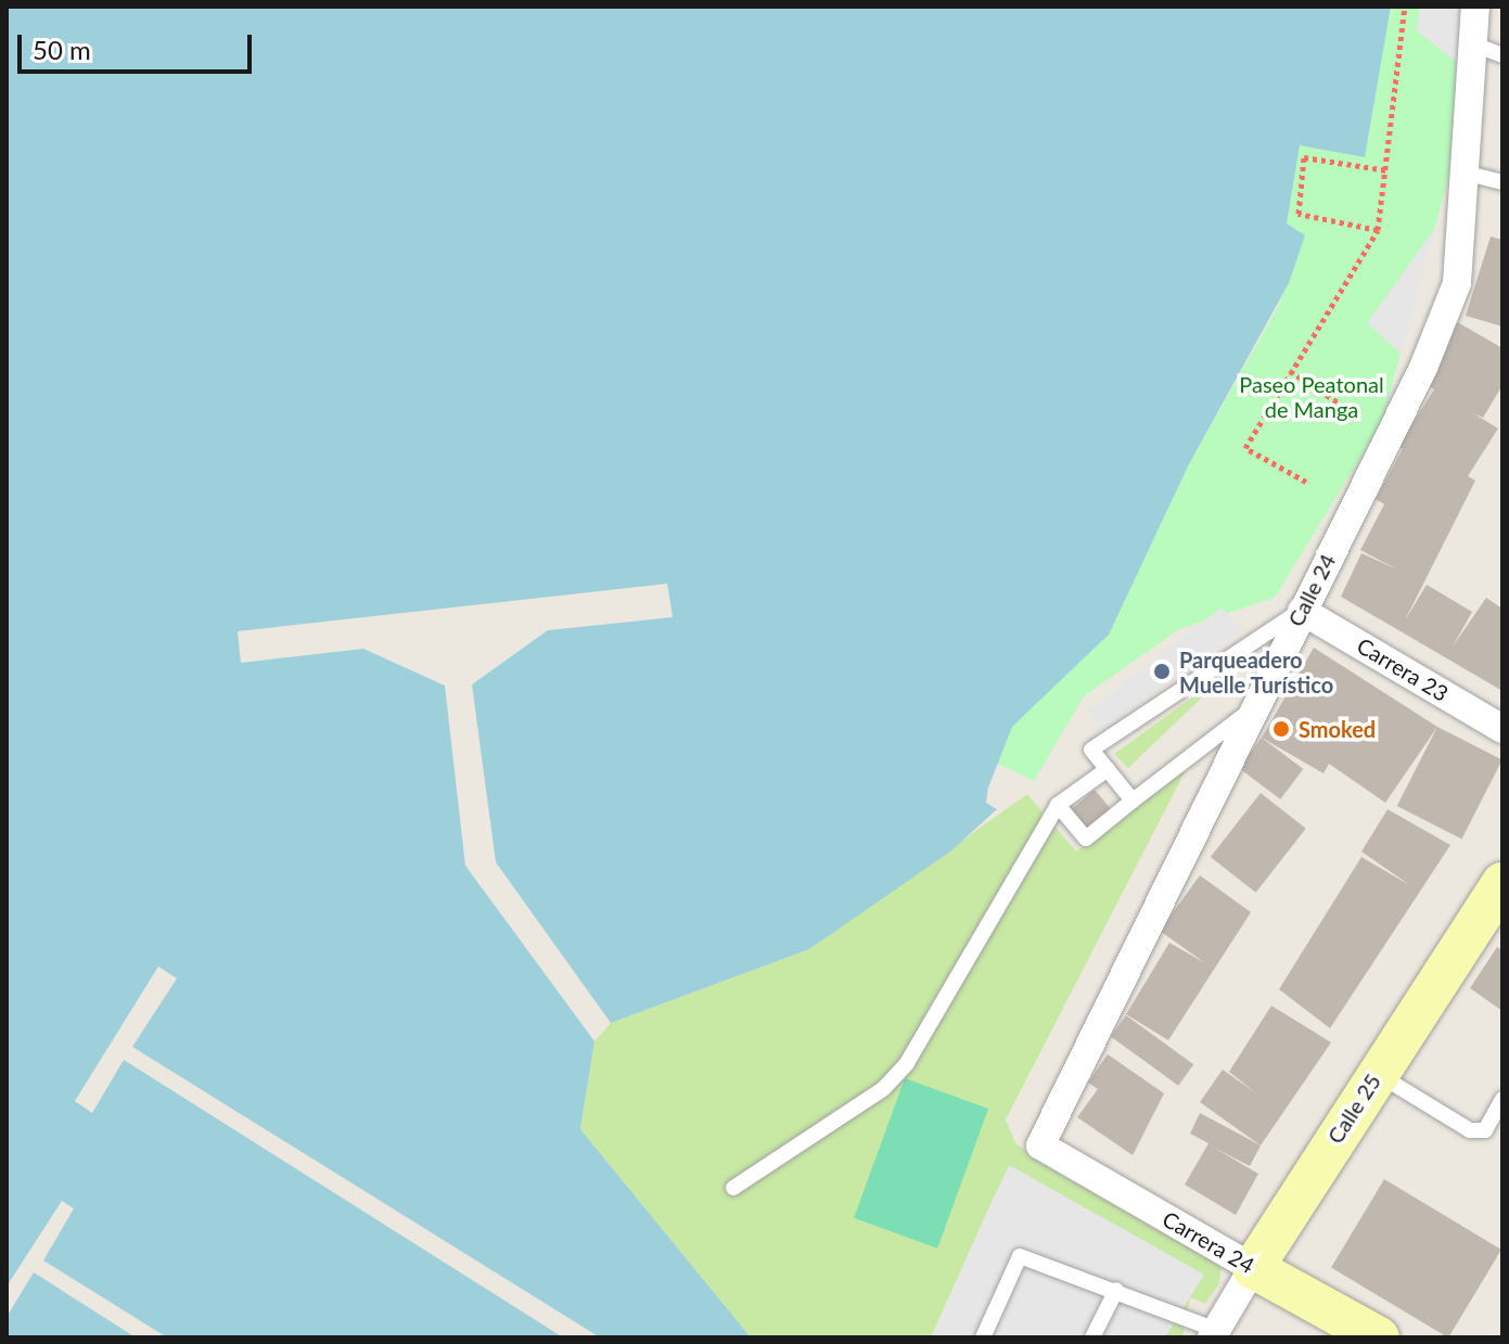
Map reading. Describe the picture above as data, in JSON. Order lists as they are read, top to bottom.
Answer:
{
  "streets": {
    "main road": ["Calle 25", "Carrera 24"],
    "street": ["Calle 24", "Carrera 23"]
  },
  "crossings": [
    ["Calle 24", "Carrera 23"],
    ["Calle 24", "Carrera 24"],
    ["Calle 25", "Carrera 24"]
  ],
  "parks": ["Paseo Peatonal de Manga"],
  "places": ["Parqueadero Muelle Turístico", "Smoked"],
  "scale_bar": "50 m"
}
